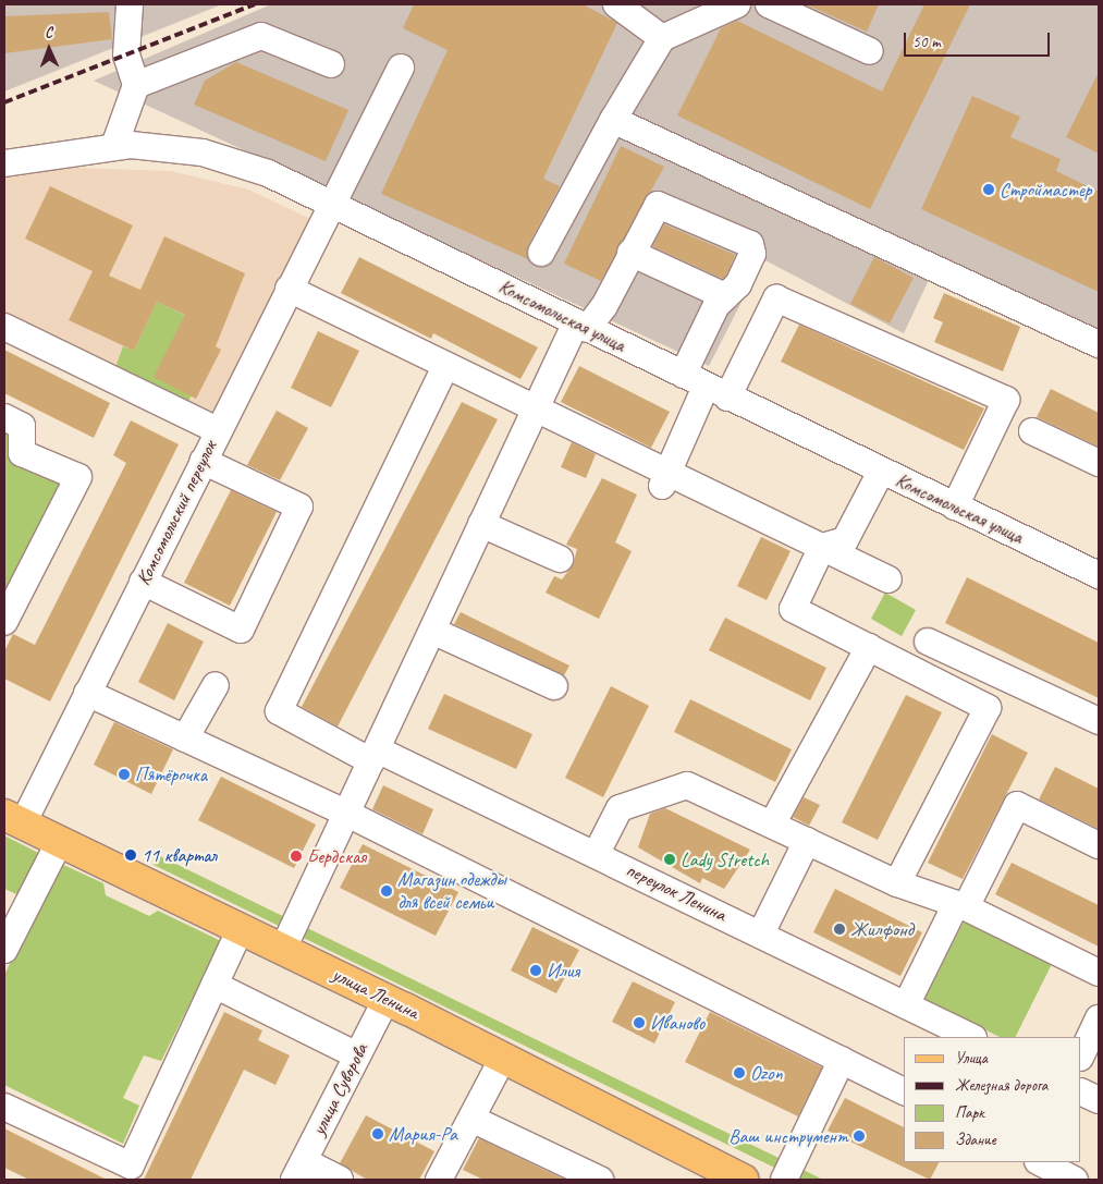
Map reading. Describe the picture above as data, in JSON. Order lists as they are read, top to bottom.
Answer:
{
  "streets": {
    "main road": ["улица Ленина"],
    "street": [
      "Комсомольская улица",
      "Комсомольский переулок",
      "переулок Ленина",
      "улица Суворова"
    ]
  },
  "crossings": [
    ["Комсомольская улица", "Комсомольский переулок"],
    ["Комсомольский переулок", "улица Ленина"],
    ["улица Ленина", "улица Суворова"]
  ],
  "places": [
    "Строймастер",
    "Пятёрочка",
    "11 квартал",
    "Бердская",
    "Lady Stretch",
    "Магазин одежды для всей семьи",
    "Жилфонд",
    "Илия",
    "Иваново",
    "Ozon",
    "Мария-Ра",
    "Ваш инструмент"
  ],
  "legend": [
    "Улица",
    "Железная дорога",
    "Парк",
    "Здание"
  ],
  "scale_bar": "50 m",
  "north": "top"
}
